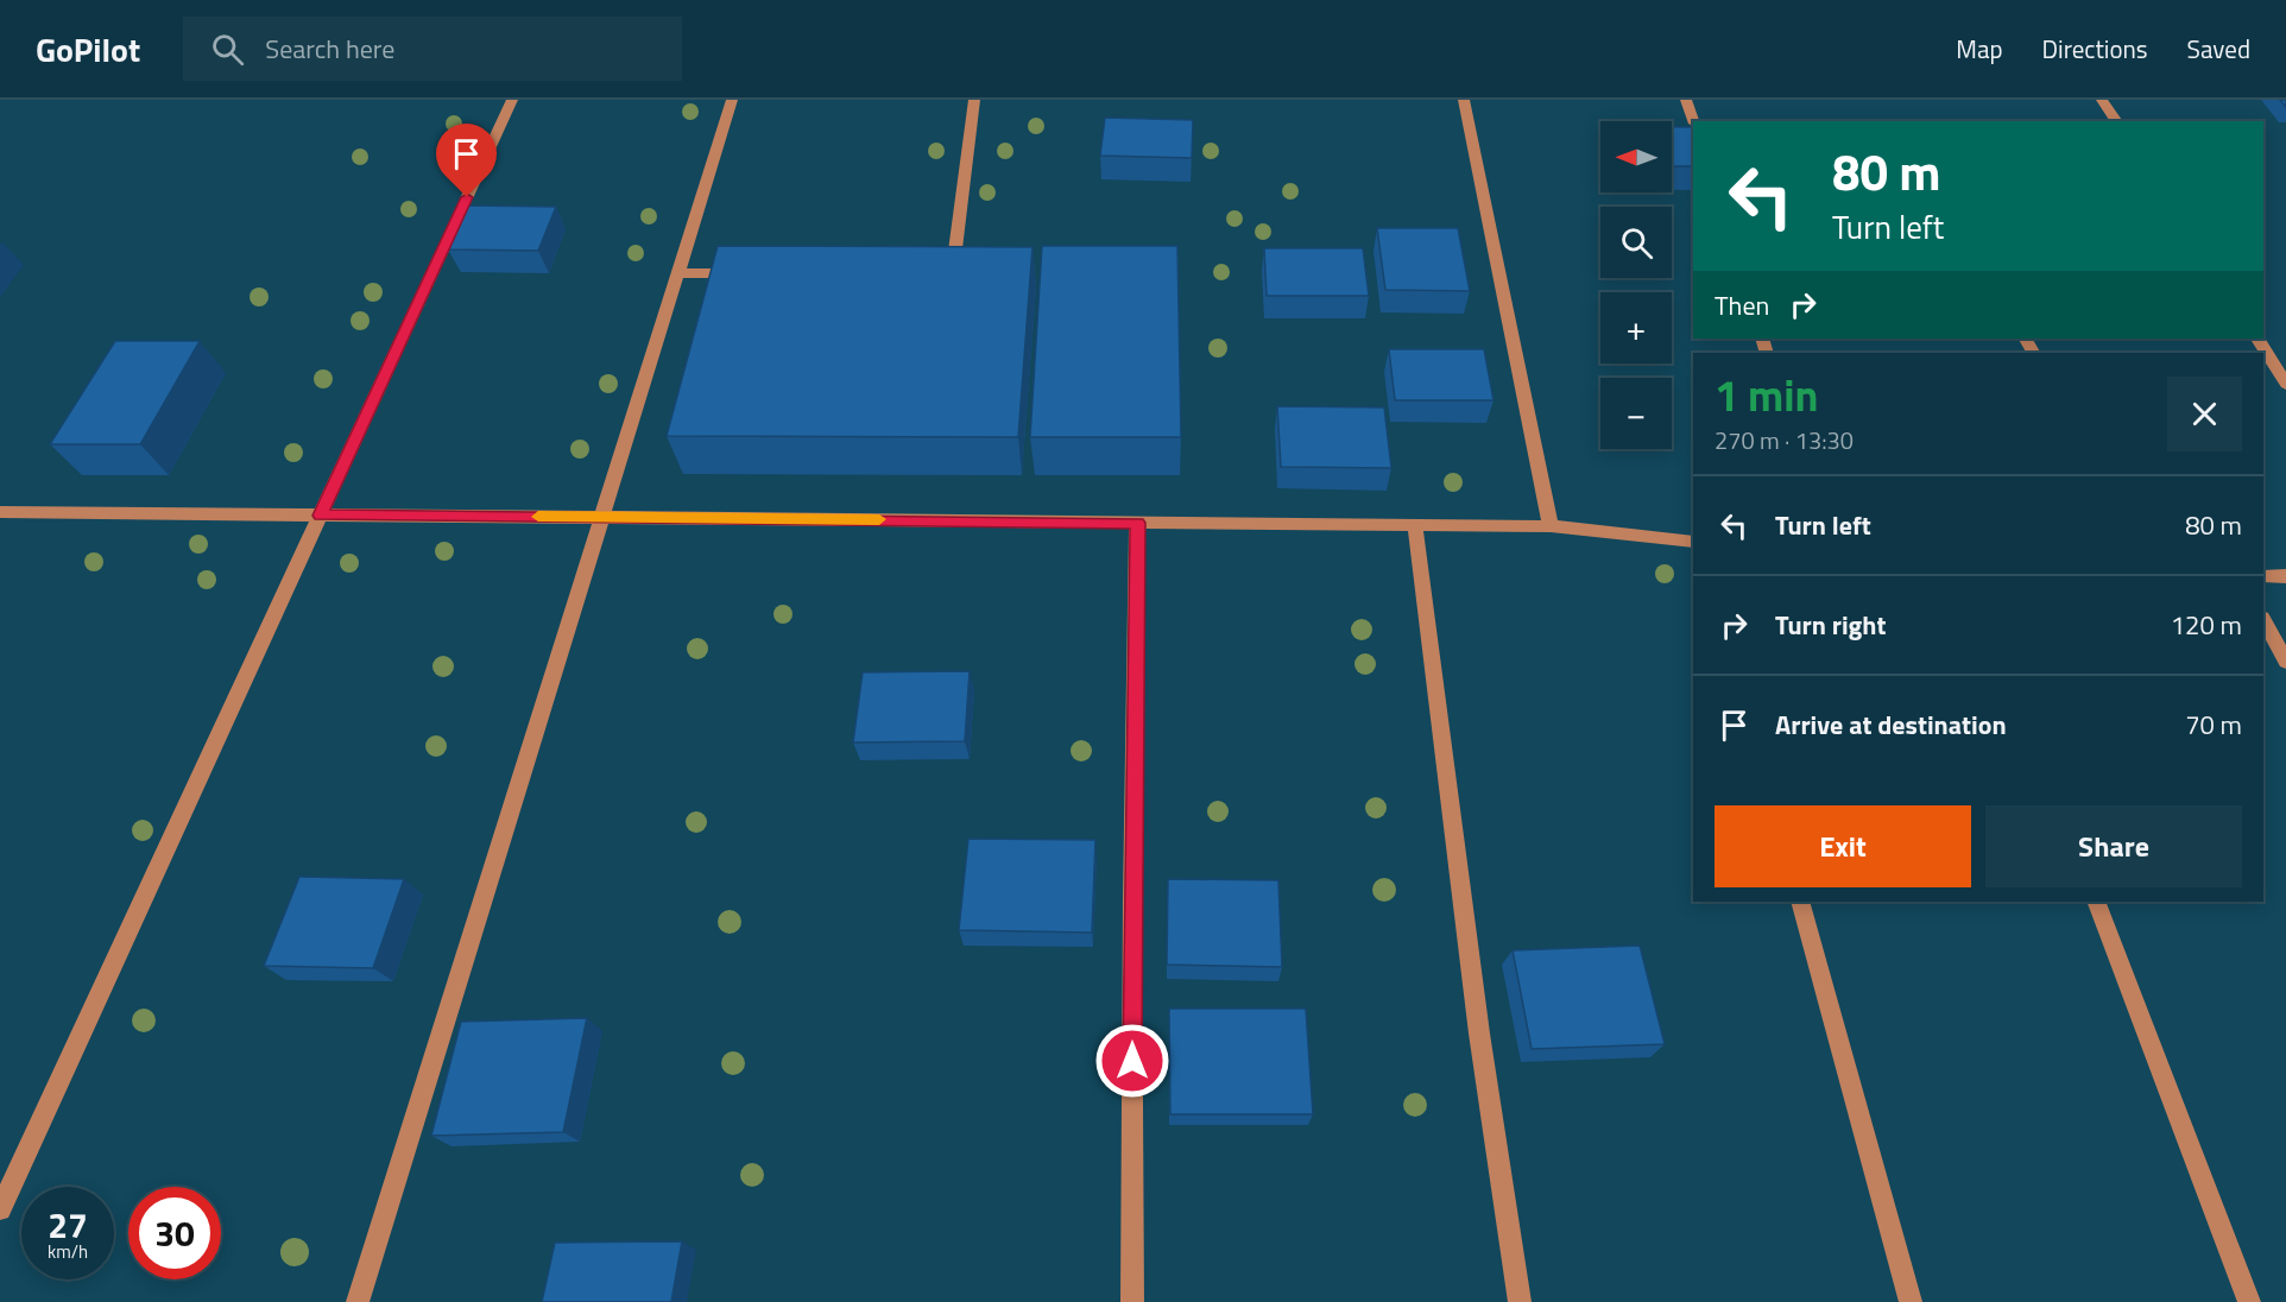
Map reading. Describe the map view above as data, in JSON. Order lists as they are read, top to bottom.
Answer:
{
  "north": "left",
  "page": {
    "header": "GoPilot",
    "search": "Search here",
    "nav": ["Map", "Directions", "Saved"],
    "map_buttons": ["+", "−"],
    "turn": ["80 m", "Turn left"],
    "then": "Then",
    "heading": ["1 min", "270 m · 13:30"],
    "list": [
      {
        "name": "Turn left",
        "value": "80 m"
      },
      {
        "name": "Turn right",
        "value": "120 m"
      },
      {
        "name": "Arrive at destination",
        "value": "70 m"
      }
    ],
    "buttons": ["Exit", "Share"],
    "speed": "27 km/h",
    "limit": "30"
  }
}
